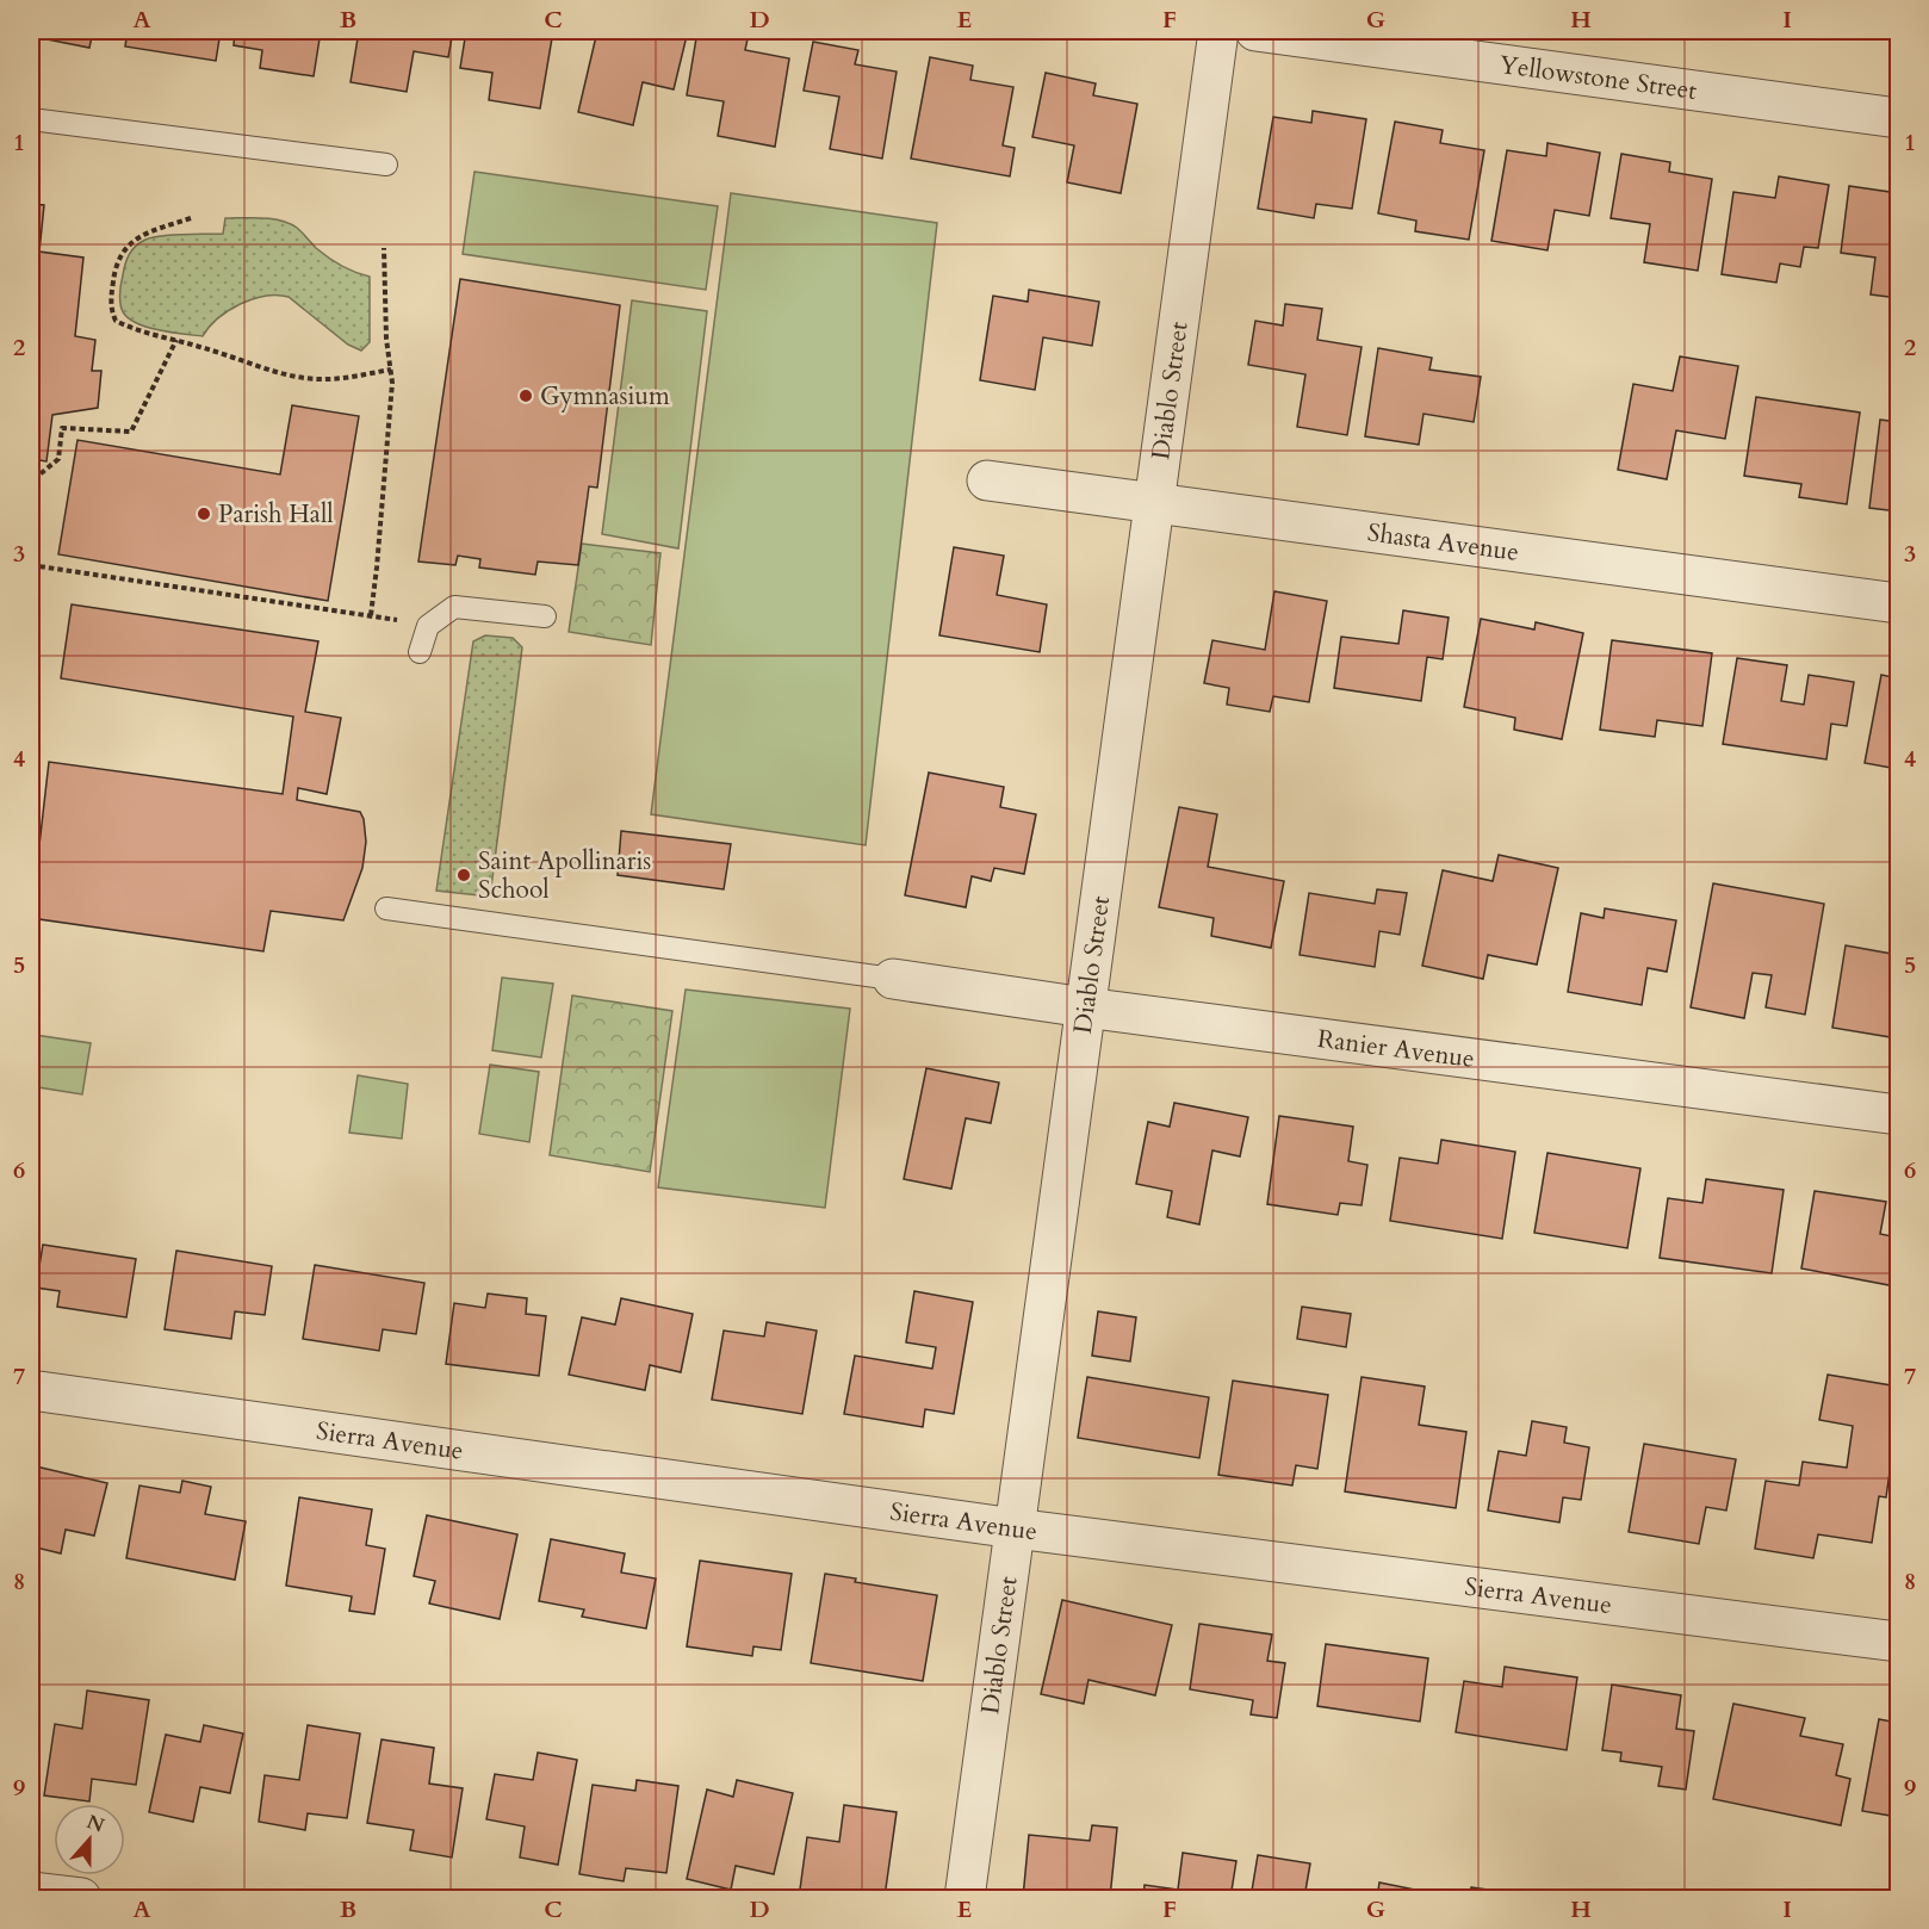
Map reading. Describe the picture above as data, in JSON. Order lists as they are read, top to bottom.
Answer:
{
  "streets": {
    "street": [
      "Yellowstone Street",
      "Diablo Street",
      "Shasta Avenue",
      "Ranier Avenue",
      "Sierra Avenue"
    ]
  },
  "crossings": [
    ["Diablo Street", "Shasta Avenue"],
    ["Diablo Street", "Ranier Avenue"],
    ["Diablo Street", "Sierra Avenue"]
  ],
  "places": ["Gymnasium", "Parish Hall", "Saint Apollinaris School"],
  "north": "top",
  "grid": {
    "columns": [
      "A",
      "B",
      "C",
      "D",
      "E",
      "F",
      "G",
      "H",
      "I"
    ],
    "rows": [
      "1",
      "2",
      "3",
      "4",
      "5",
      "6",
      "7",
      "8",
      "9"
    ]
  }
}
